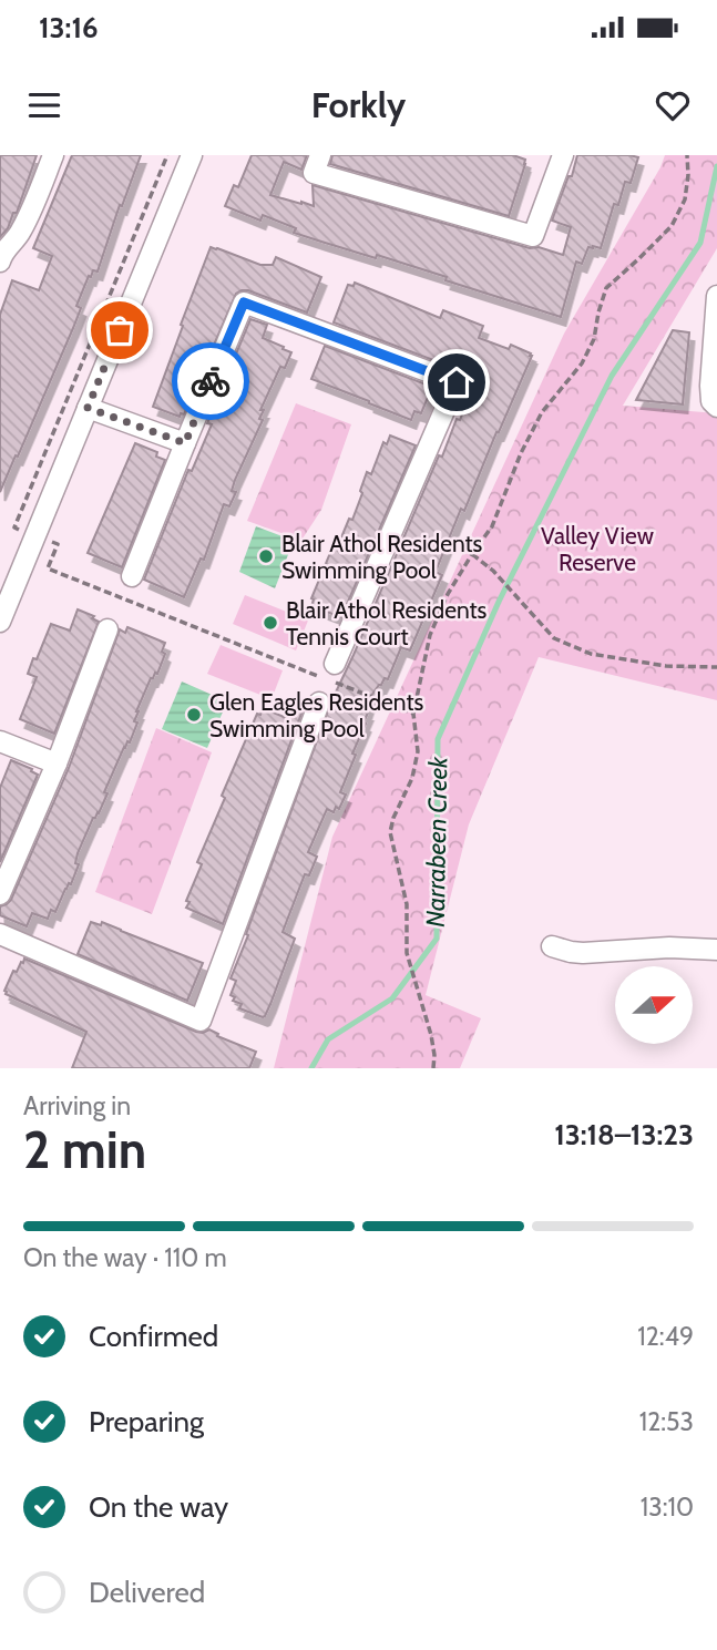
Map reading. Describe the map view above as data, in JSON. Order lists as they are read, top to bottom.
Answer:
{
  "water": ["Narrabeen Creek"],
  "parks": ["Valley View Reserve"],
  "places": ["Blair Athol Residents Swimming Pool", "Blair Athol Residents Tennis Court", "Glen Eagles Residents Swimming Pool"],
  "north": "right",
  "page": {
    "status": "13:16",
    "header": "Forkly",
    "heading": ["2 min", "Arriving in", "13:18–13:23"],
    "bar": "On the way · 110 m",
    "list": [
      ["Confirmed", "12:49"],
      ["Preparing", "12:53"],
      ["On the way", "13:10"],
      "Delivered"
    ]
  }
}
